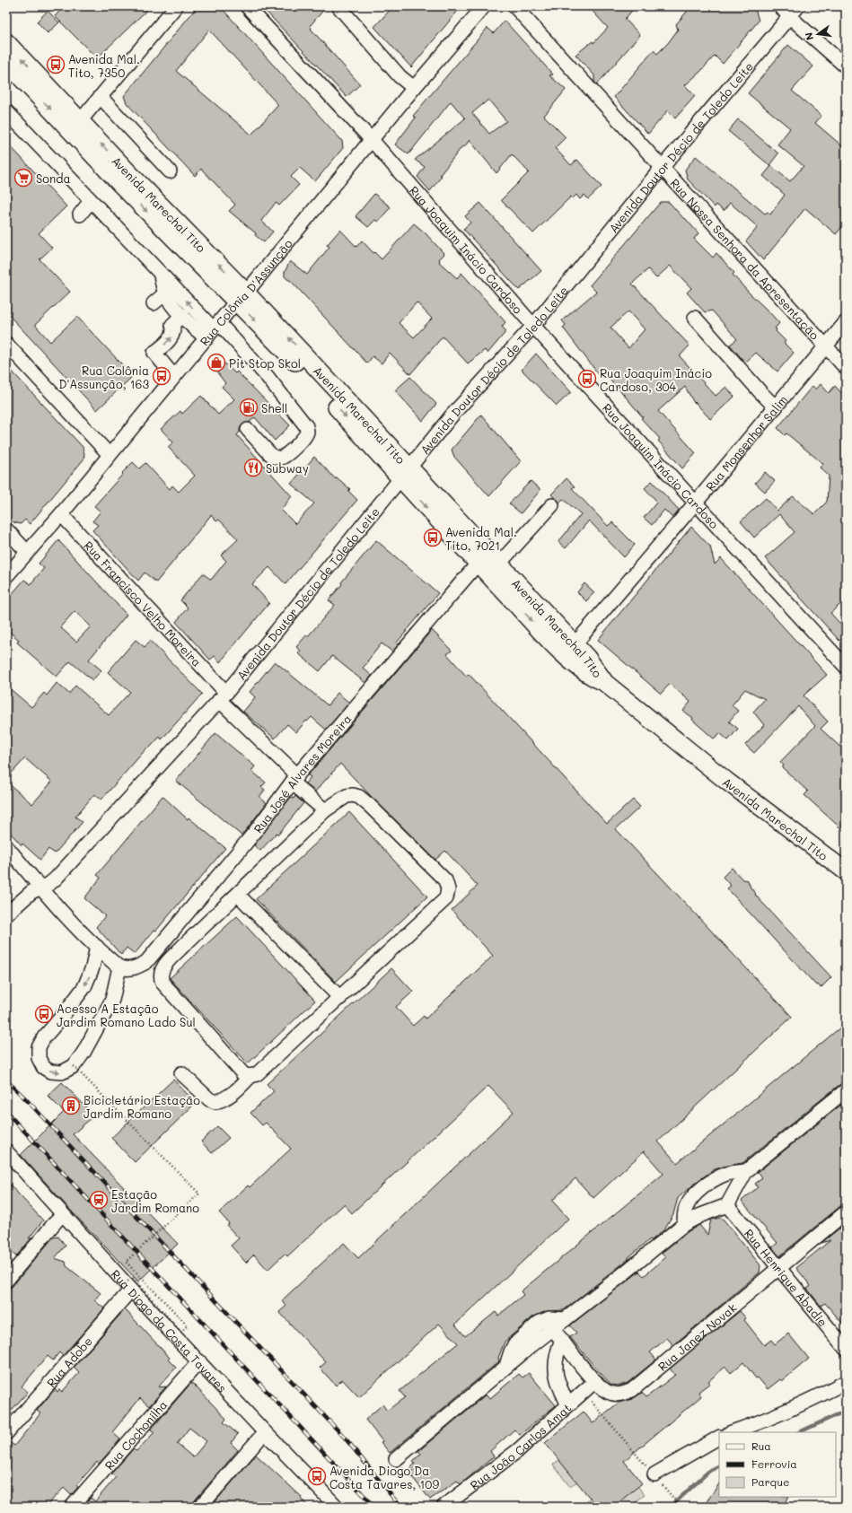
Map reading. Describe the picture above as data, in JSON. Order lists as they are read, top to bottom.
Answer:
{
  "streets": {
    "main road": ["Avenida Marechal Tito"],
    "street": [
      "Avenida Doutor Décio de Toledo Leite",
      "Rua Joaquim Inácio Cardoso",
      "Rua Nossa Senhora da Apresentação",
      "Rua Colônia D'Assunção",
      "Rua Monsenhor Salim",
      "Rua Francisco Velho Moreira",
      "Rua José Alvares Moreira",
      "Rua Henrique Abadie",
      "Rua Diogo da Costa Tavares",
      "Rua Janez Novak",
      "Rua Adobe",
      "Rua Cochonilha",
      "Rua João Carlos Amat"
    ]
  },
  "crossings": [
    ["Avenida Doutor Décio de Toledo Leite", "Avenida Marechal Tito"],
    ["Avenida Doutor Décio de Toledo Leite", "Rua Joaquim Inácio Cardoso"],
    ["Avenida Doutor Décio de Toledo Leite", "Rua Nossa Senhora da Apresentação"],
    ["Avenida Doutor Décio de Toledo Leite", "Rua Francisco Velho Moreira"],
    ["Avenida Marechal Tito", "Rua Colônia D'Assunção"],
    ["Avenida Marechal Tito", "Rua Monsenhor Salim"],
    ["Avenida Marechal Tito", "Rua José Alvares Moreira"],
    ["Rua Joaquim Inácio Cardoso", "Rua Colônia D'Assunção"],
    ["Rua Joaquim Inácio Cardoso", "Rua Monsenhor Salim"],
    ["Rua Nossa Senhora da Apresentação", "Rua Monsenhor Salim"],
    ["Rua Colônia D'Assunção", "Rua Francisco Velho Moreira"],
    ["Rua Francisco Velho Moreira", "Rua José Alvares Moreira"],
    ["Rua Henrique Abadie", "Rua Janez Novak"],
    ["Rua Diogo da Costa Tavares", "Rua Adobe"],
    ["Rua Diogo da Costa Tavares", "Rua Cochonilha"],
    ["Rua Janez Novak", "Rua João Carlos Amat"]
  ],
  "places": {
    "bus stop": [
      "Avenida Mal. Tito, 7350",
      "Rua Colônia D'Assunção, 163",
      "Rua Joaquim Inácio Cardoso, 304",
      "Avenida Mal. Tito, 7021",
      "Acesso A Estação Jardim Romano Lado Sul",
      "Avenida Diogo Da Costa Tavares, 109"
    ],
    "supermarket": ["Sonda"],
    "shop": ["Pit Stop Skol"],
    "fuel station": ["Shell"],
    "restaurant": ["Subway"],
    "building": ["Bicicletário Estação Jardim Romano"],
    "station": ["Estação Jardim Romano"]
  },
  "legend": ["Rua", "Ferrovia", "Parque"],
  "north": "left"
}
